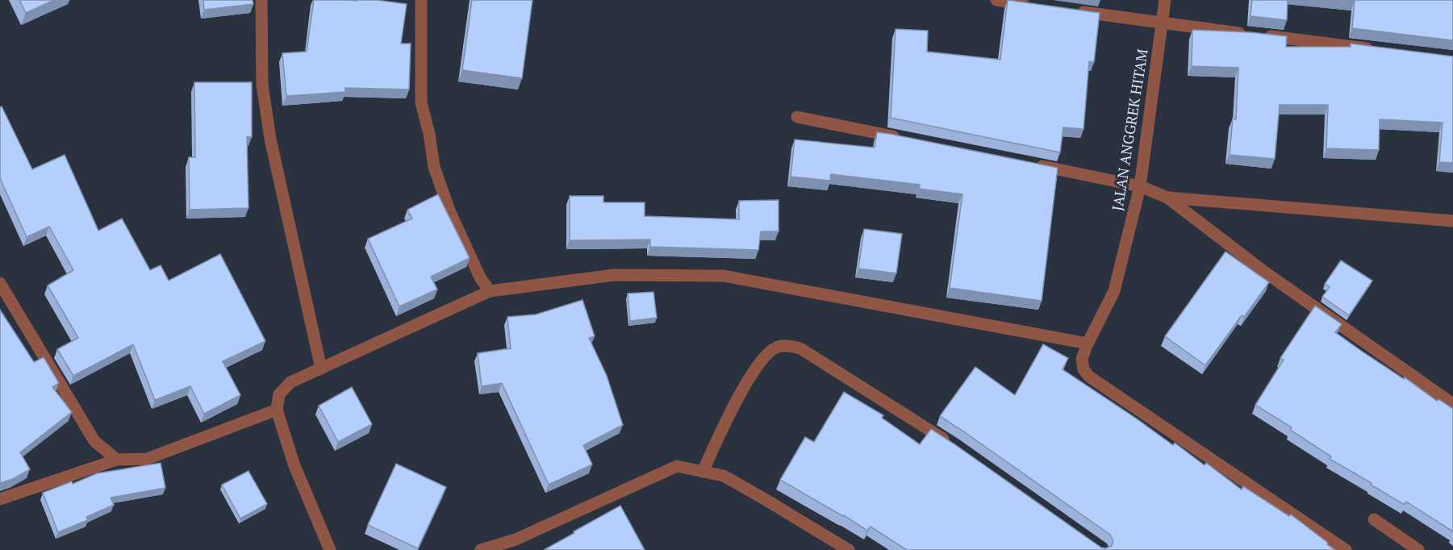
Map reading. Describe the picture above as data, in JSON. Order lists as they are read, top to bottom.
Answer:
{
  "streets": {
    "street": ["JALAN ANGGREK HITAM"]
  }
}
